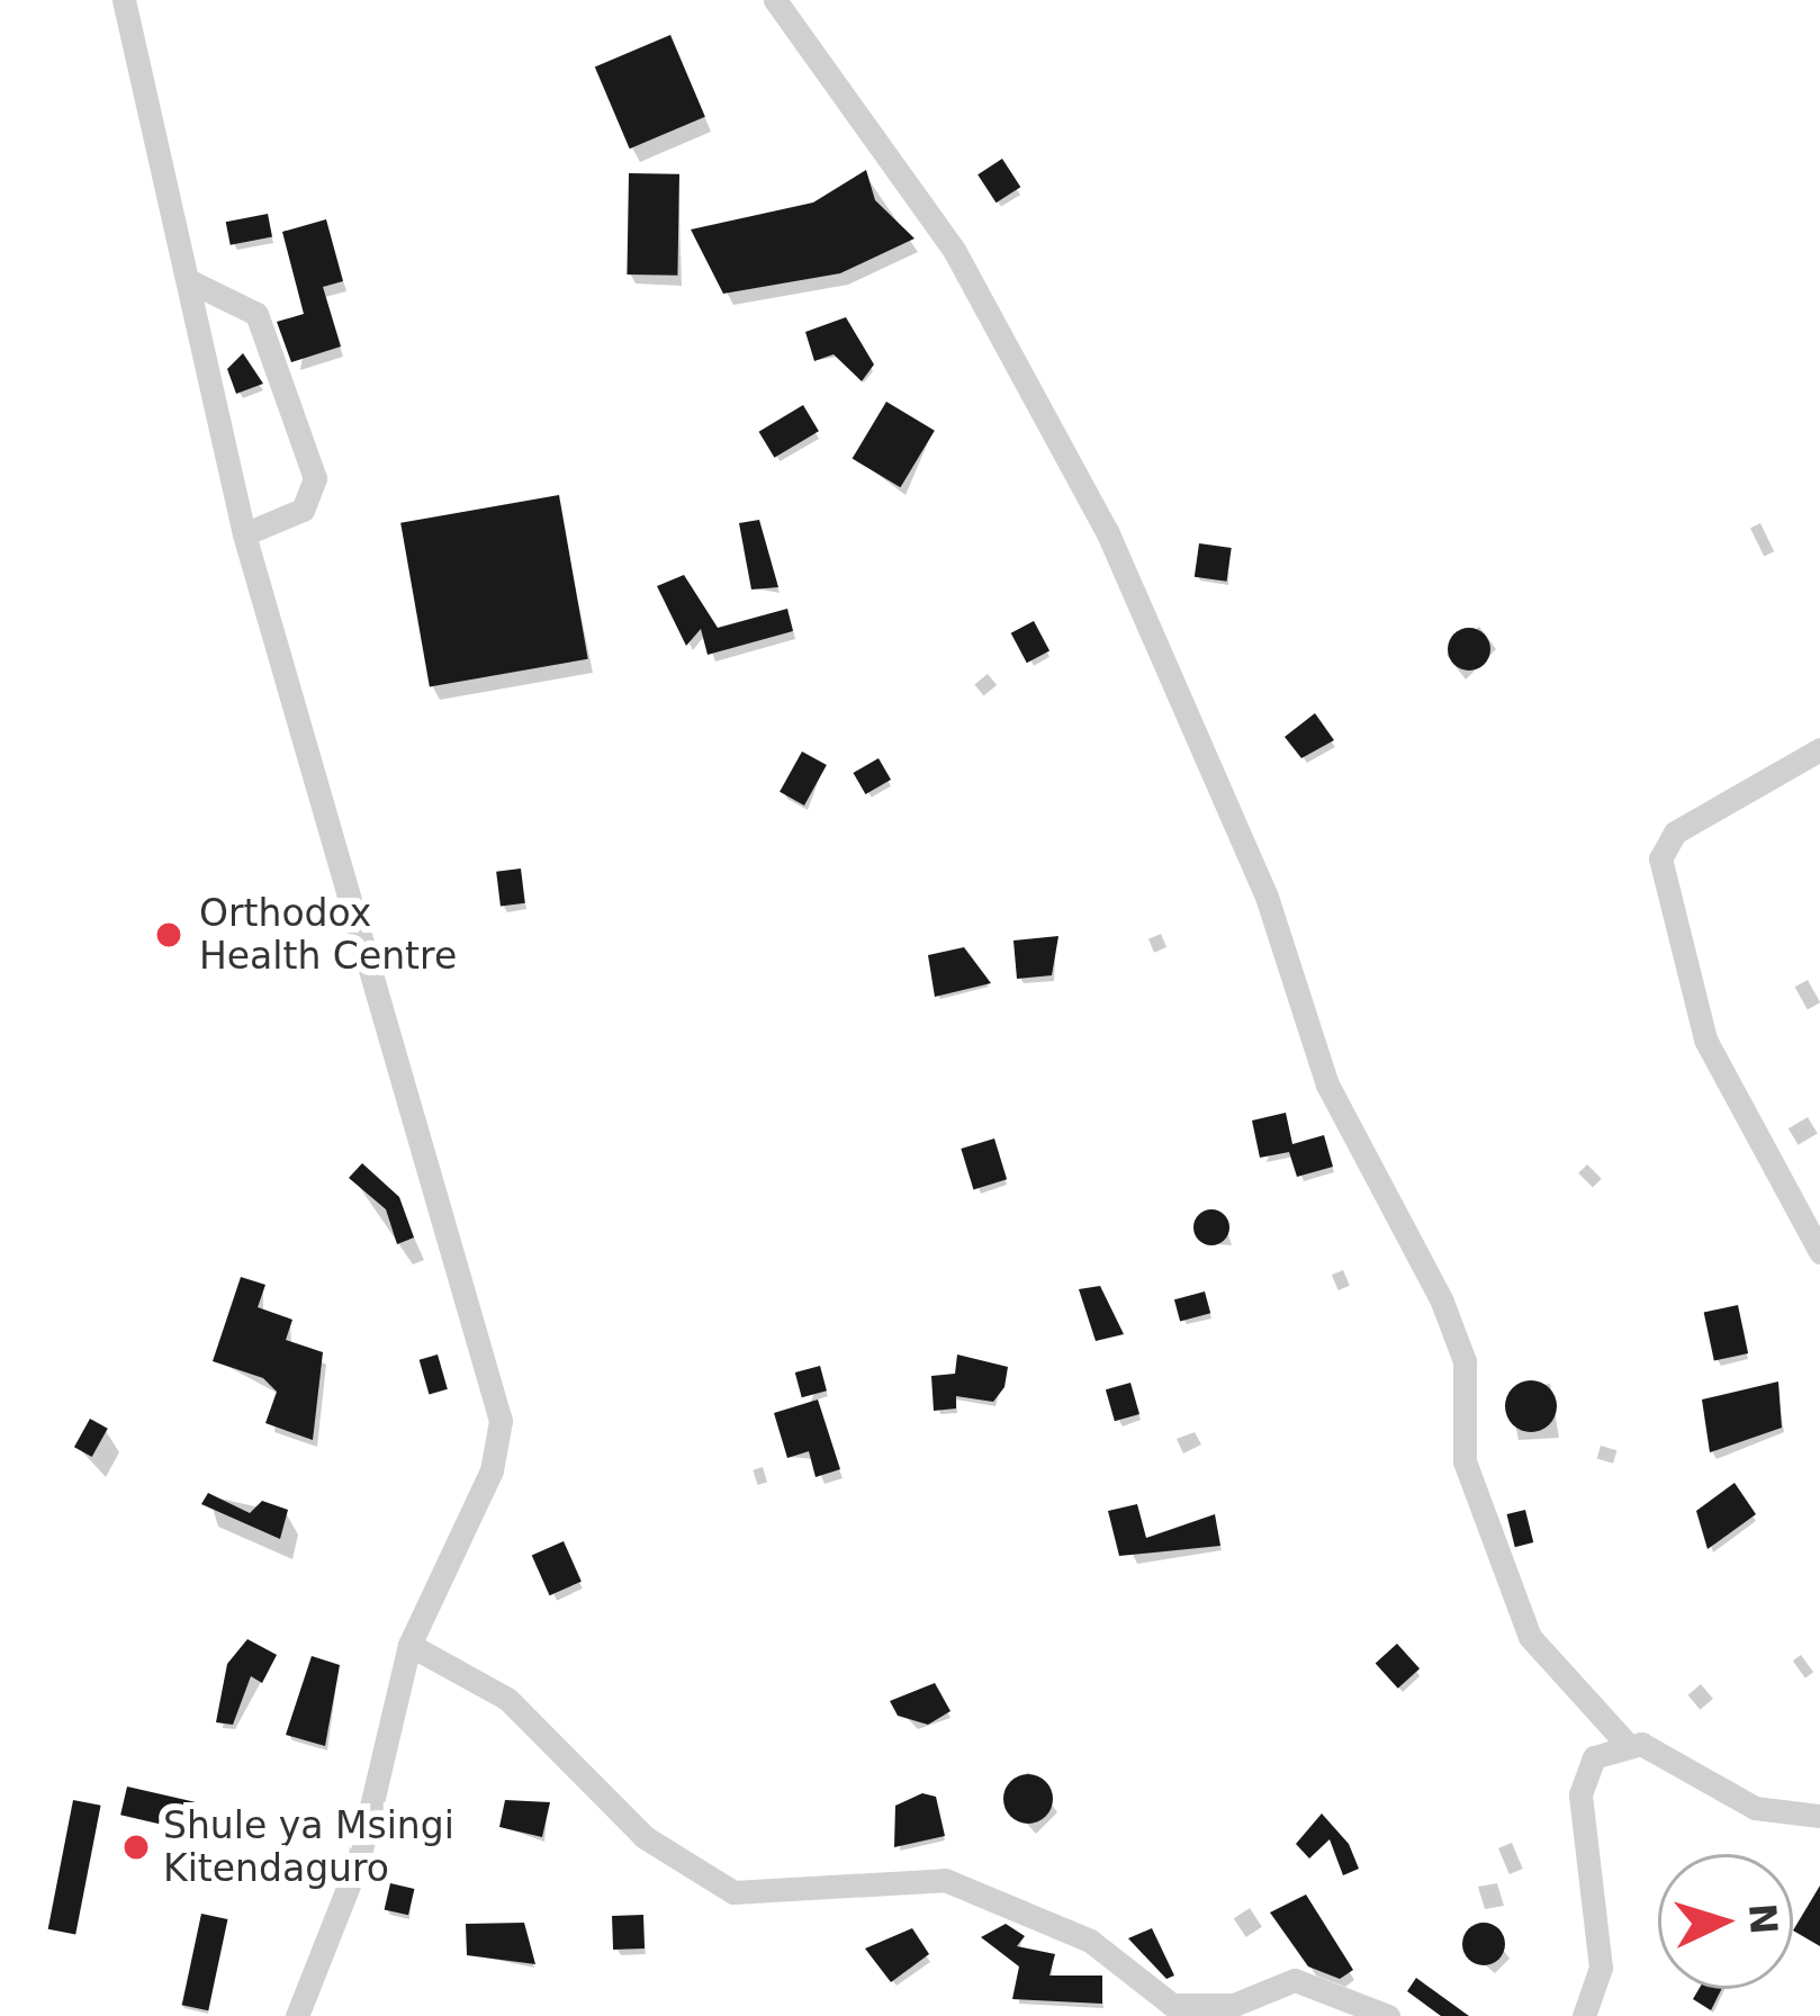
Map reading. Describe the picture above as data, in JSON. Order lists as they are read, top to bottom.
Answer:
{
  "places": ["Orthodox Health Centre", "Shule ya Msingi Kitendaguro"],
  "north": "right"
}
